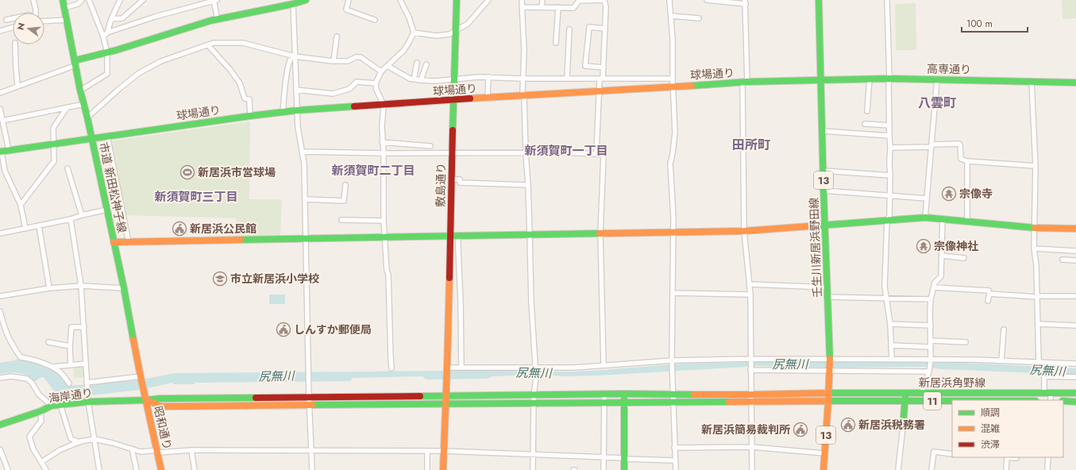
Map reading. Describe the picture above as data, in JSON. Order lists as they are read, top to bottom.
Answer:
{
  "streets": {
    "street": [
      "高専通り",
      "球場通り",
      "13",
      "敷島通り",
      "市道 新田松神子線",
      "壬生川新居浜野田線",
      "新居浜角野線",
      "海岸通り",
      "11",
      "昭和通り"
    ]
  },
  "crossings": [
    ["高専通り", "球場通り"],
    ["高専通り", "壬生川新居浜野田線"],
    ["球場通り", "敷島通り"],
    ["球場通り", "市道 新田松神子線"],
    ["球場通り", "壬生川新居浜野田線"],
    ["13", "壬生川新居浜野田線"],
    ["13", "新居浜角野線"],
    ["敷島通り", "新居浜角野線"],
    ["敷島通り", "海岸通り"],
    ["市道 新田松神子線", "昭和通り"],
    ["新居浜角野線", "海岸通り"],
    ["新居浜角野線", "昭和通り"],
    ["海岸通り", "昭和通り"]
  ],
  "districts": [
    "八雲町",
    "田所町",
    "新須賀町一丁目",
    "新須賀町二丁目",
    "新須賀町三丁目"
  ],
  "water": ["尻無川"],
  "places": {
    "sports": ["新居浜市営球場"],
    "temple": ["宗像寺", "宗像神社"],
    "public building": [
      "新居浜公民館",
      "しんすか郵便局",
      "新居浜税務署",
      "新居浜簡易裁判所"
    ],
    "school or university": ["市立新居浜小学校"]
  },
  "legend": ["順調", "混雑", "渋滞"],
  "scale_bar": "100 m",
  "north": "left"
}
